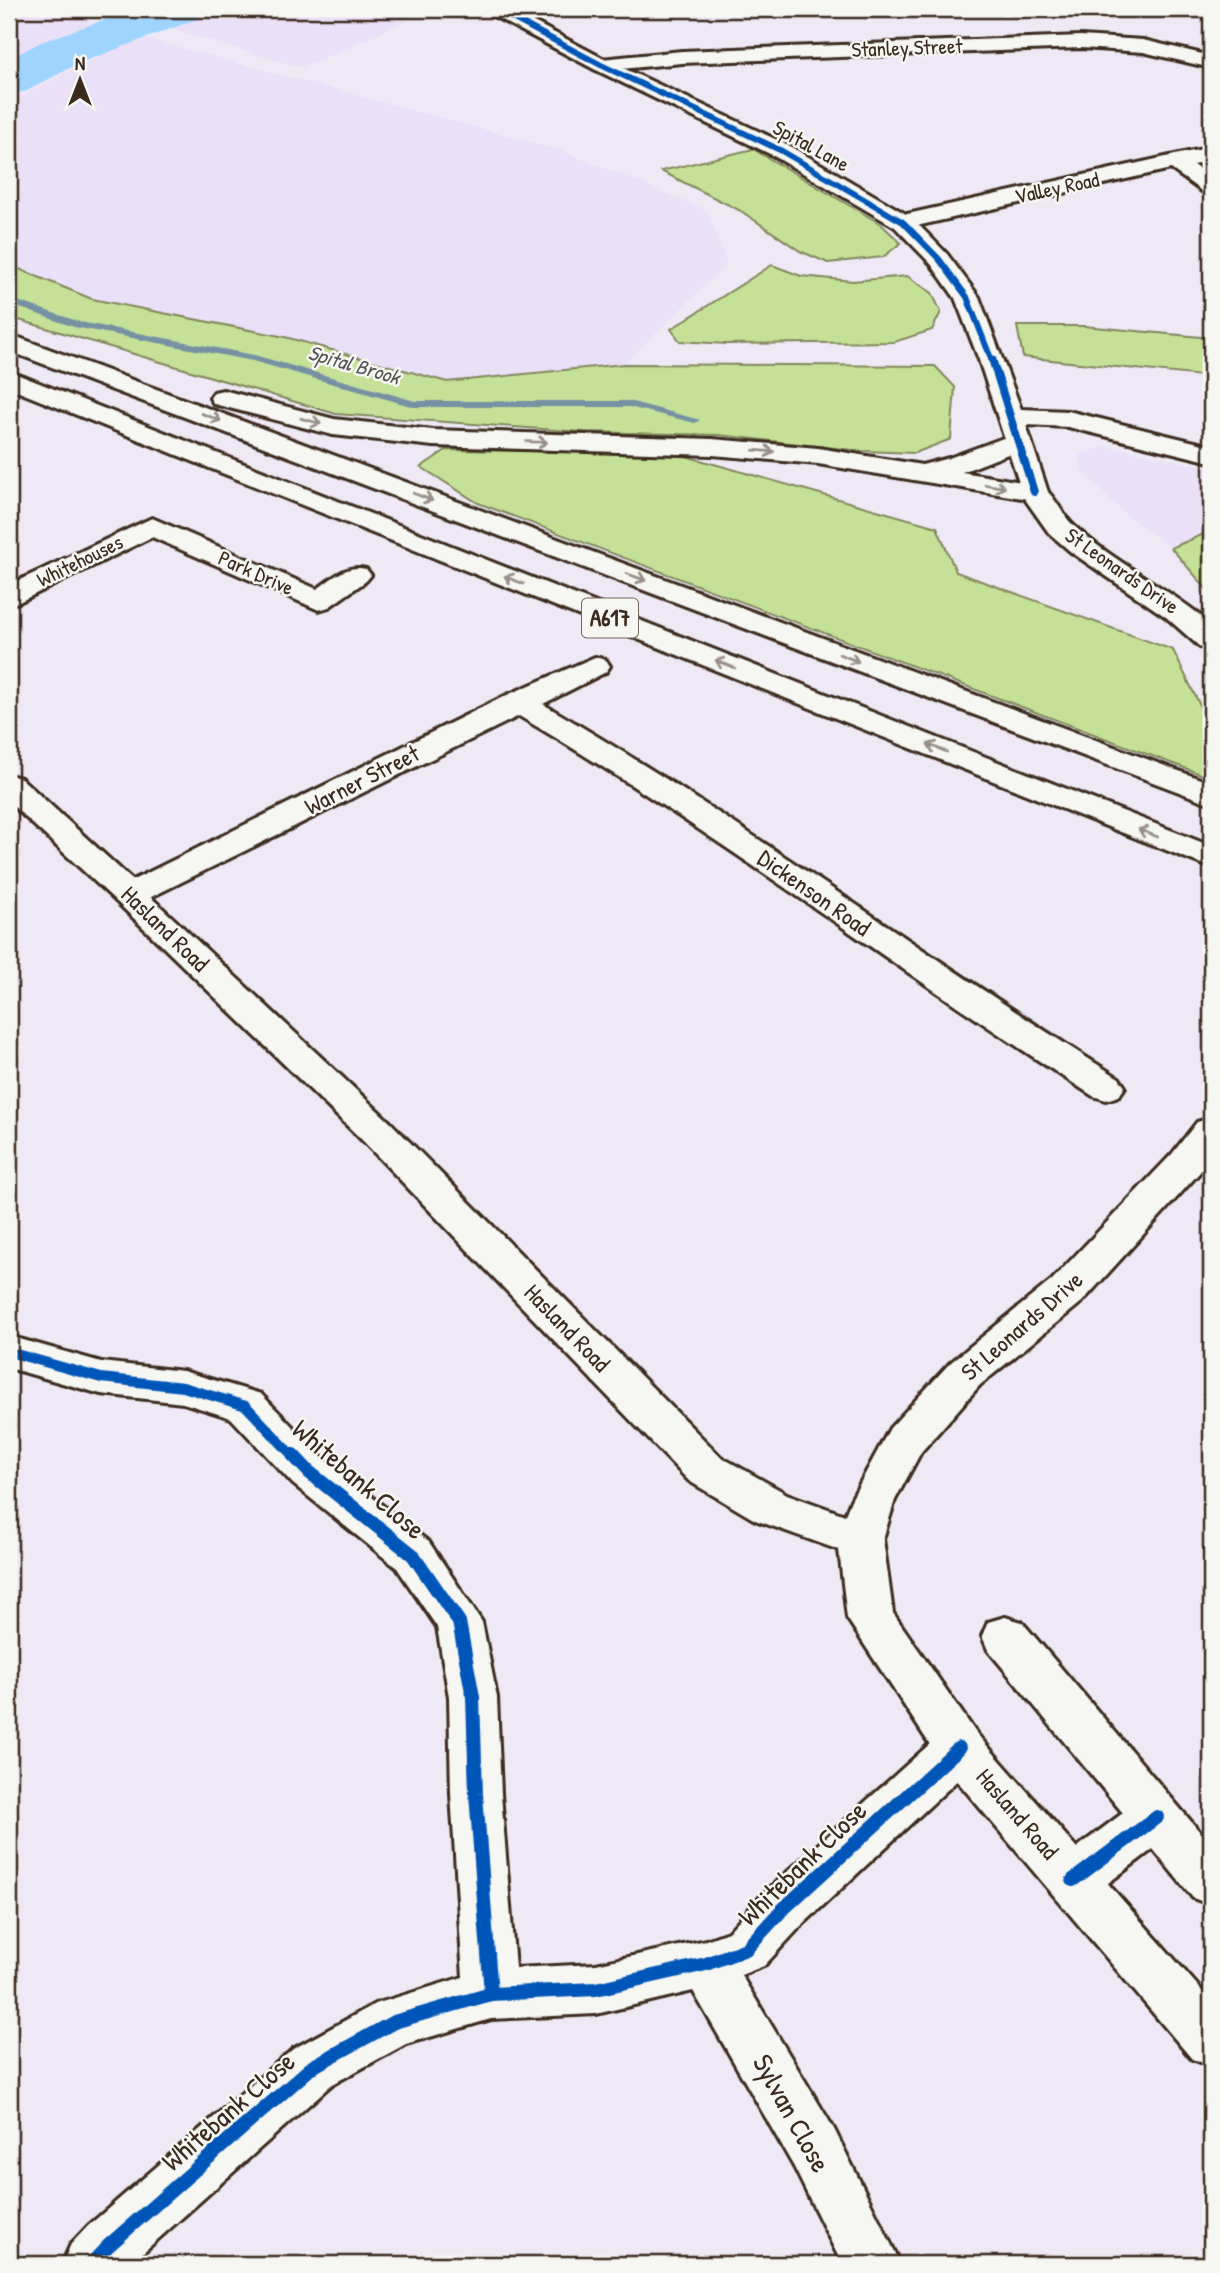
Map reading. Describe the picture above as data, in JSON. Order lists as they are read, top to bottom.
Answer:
{
  "streets": {
    "main road": [
      "Stanley Street",
      "Spital Lane",
      "Valley Road",
      "Whitehouses",
      "St Leonards Drive",
      "Park Drive",
      "A617",
      "Warner Street",
      "Dickenson Road",
      "Hasland Road",
      "Whitebank Close",
      "Sylvan Close"
    ]
  },
  "crossings": [
    ["Stanley Street", "Spital Lane"],
    ["Spital Lane", "Valley Road"],
    ["Spital Lane", "St Leonards Drive"],
    ["Whitehouses", "Park Drive"],
    ["St Leonards Drive", "Hasland Road"],
    ["Warner Street", "Dickenson Road"],
    ["Warner Street", "Hasland Road"],
    ["Hasland Road", "Whitebank Close"],
    ["Whitebank Close", "Sylvan Close"]
  ],
  "water": ["Spital Brook"],
  "north": "top"
}
